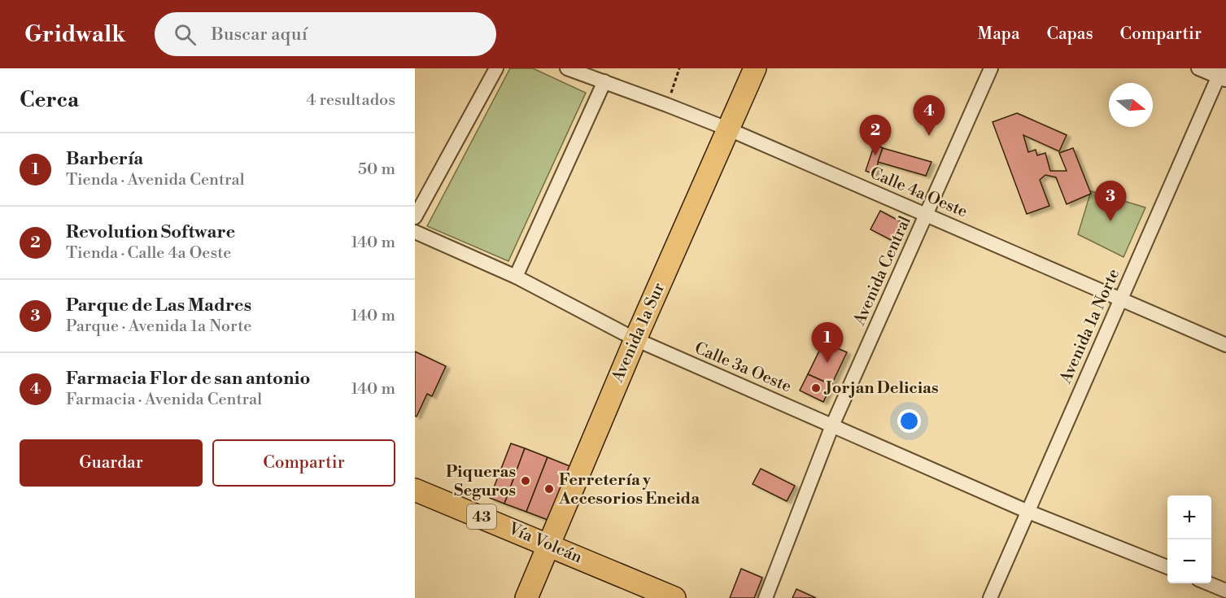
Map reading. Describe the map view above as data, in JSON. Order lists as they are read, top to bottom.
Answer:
{
  "streets": {
    "main road": ["Avenida 1a Sur", "43", "Vía Volcán"],
    "street": [
      "Calle 4a Oeste",
      "Avenida Central",
      "Avenida 1a Norte",
      "Calle 3a Oeste"
    ]
  },
  "crossings": [
    ["Calle 4a Oeste", "Avenida Central"],
    ["Calle 4a Oeste", "Avenida 1a Norte"],
    ["Calle 4a Oeste", "Avenida 1a Sur"],
    ["Avenida Central", "Calle 3a Oeste"],
    ["Avenida 1a Norte", "Calle 3a Oeste"],
    ["Avenida 1a Sur", "Calle 3a Oeste"],
    ["Avenida 1a Sur", "Vía Volcán"]
  ],
  "places": ["Jorjan Delicias", "Piqueras Seguros", "Ferretería y Accesorios Eneida"],
  "north": "right",
  "page": {
    "header": "Gridwalk",
    "search": "Buscar aquí",
    "nav": ["Mapa", "Capas", "Compartir"],
    "heading": ["Cerca", "4 resultados"],
    "pins": [
      "4",
      "2",
      "3",
      "1"
    ],
    "list": [
      {
        "mark": "1",
        "name": "Barbería",
        "note": "Tienda · Avenida Central",
        "value": "50 m"
      },
      {
        "mark": "2",
        "name": "Revolution Software",
        "note": "Tienda · Calle 4a Oeste",
        "value": "140 m"
      },
      {
        "mark": "3",
        "name": "Parque de Las Madres",
        "note": "Parque · Avenida 1a Norte",
        "value": "140 m"
      },
      {
        "mark": "4",
        "name": "Farmacia Flor de san antonio",
        "note": "Farmacia · Avenida Central",
        "value": "140 m"
      }
    ],
    "buttons": ["Guardar", "Compartir"],
    "map_buttons": ["+", "−"]
  }
}
